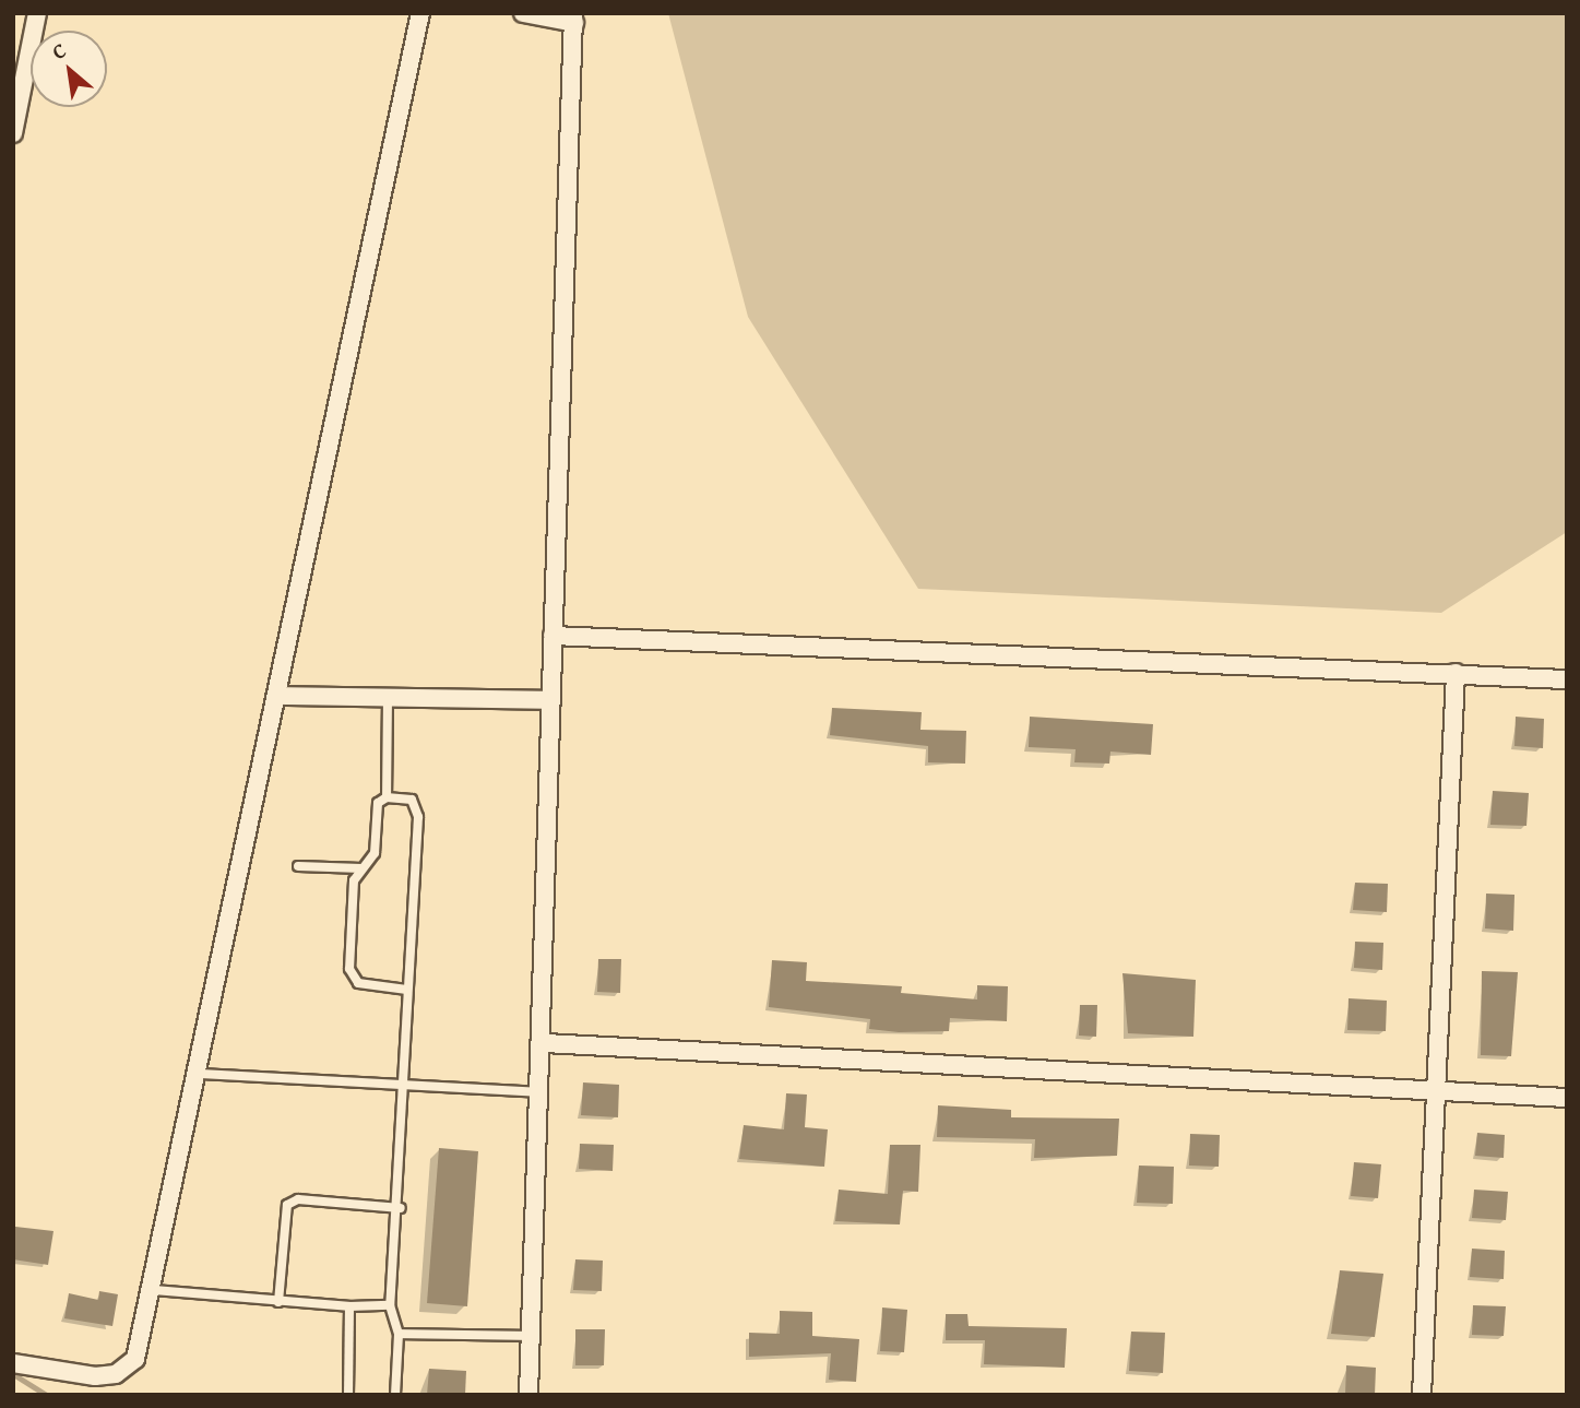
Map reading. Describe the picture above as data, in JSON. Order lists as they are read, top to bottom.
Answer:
{
  "north": "top left"
}
